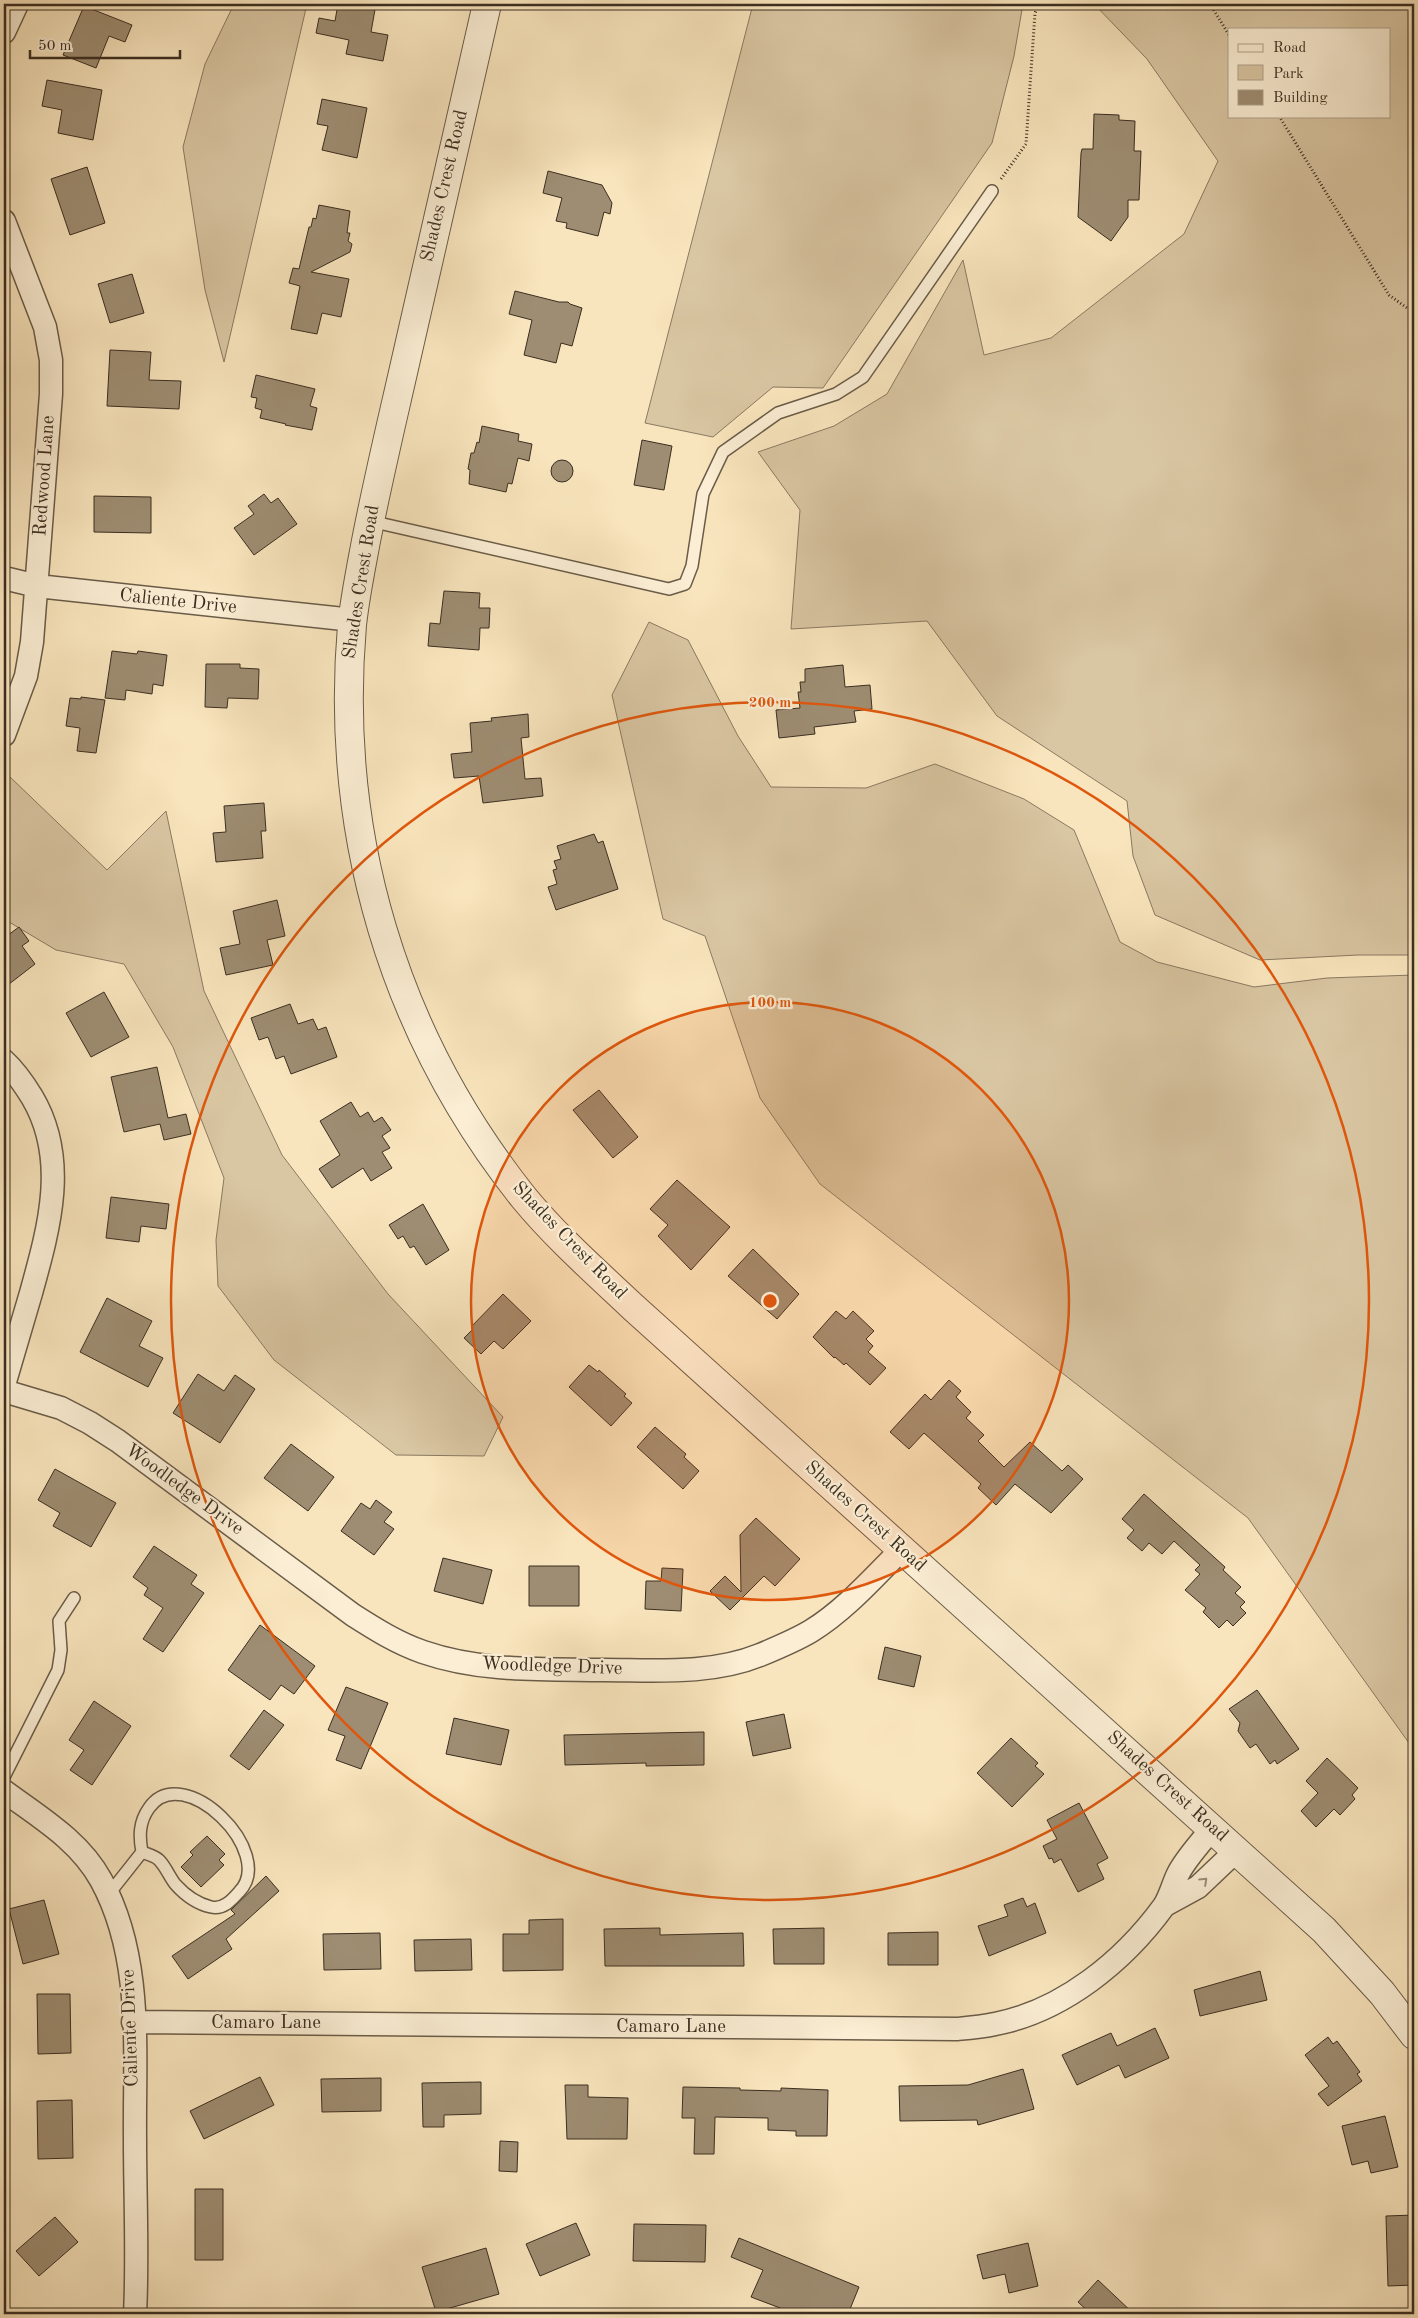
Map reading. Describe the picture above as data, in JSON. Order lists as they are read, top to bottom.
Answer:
{
  "streets": {
    "street": [
      "Shades Crest Road",
      "Redwood Lane",
      "Caliente Drive",
      "Woodledge Drive",
      "Camaro Lane"
    ]
  },
  "crossings": [
    ["Shades Crest Road", "Caliente Drive"],
    ["Shades Crest Road", "Woodledge Drive"],
    ["Shades Crest Road", "Camaro Lane"],
    ["Redwood Lane", "Caliente Drive"],
    ["Caliente Drive", "Camaro Lane"]
  ],
  "legend": ["Road", "Park", "Building"],
  "scale_bar": "50 m",
  "rings": ["200 m", "100 m"]
}
